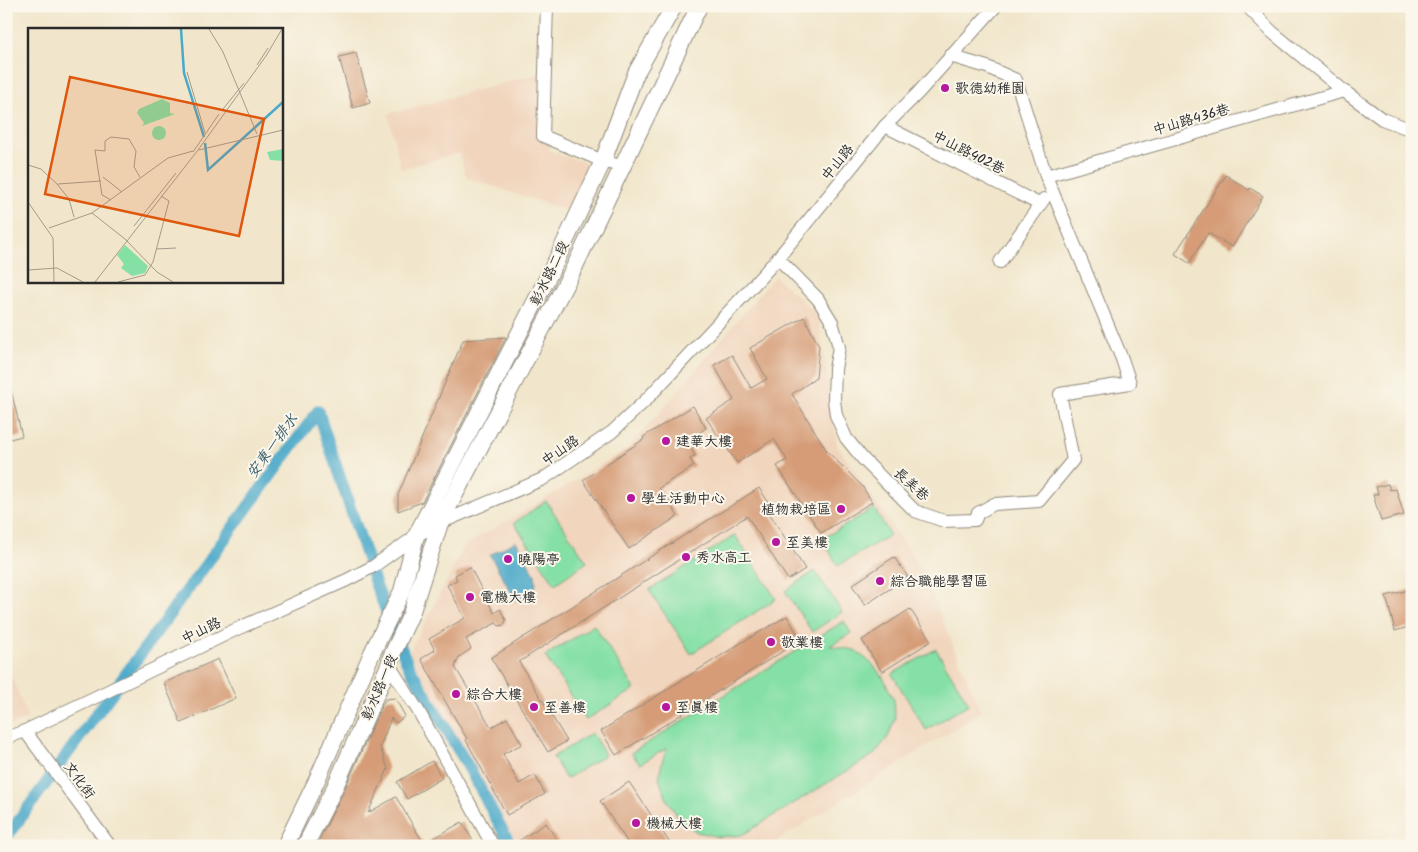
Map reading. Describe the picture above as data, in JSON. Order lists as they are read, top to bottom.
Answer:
{
  "streets": {
    "main road": ["彰水路二段", "彰水路一段"],
    "street": [
      "中山路436巷",
      "中山路402巷",
      "中山路",
      "長美巷",
      "文化街"
    ]
  },
  "crossings": [
    ["中山路402巷", "中山路"],
    ["中山路", "彰水路二段"],
    ["中山路", "長美巷"],
    ["中山路", "彰水路一段"],
    ["中山路", "文化街"],
    ["彰水路二段", "彰水路一段"]
  ],
  "water": ["安東一排水"],
  "places": [
    "歌德幼稚園",
    "建華大樓",
    "學生活動中心",
    "植物栽培區",
    "至美樓",
    "秀水高工",
    "曉陽亭",
    "綜合職能學習區",
    "電機大樓",
    "敬業樓",
    "綜合大樓",
    "至善樓",
    "至真樓",
    "機械大樓"
  ]
}
